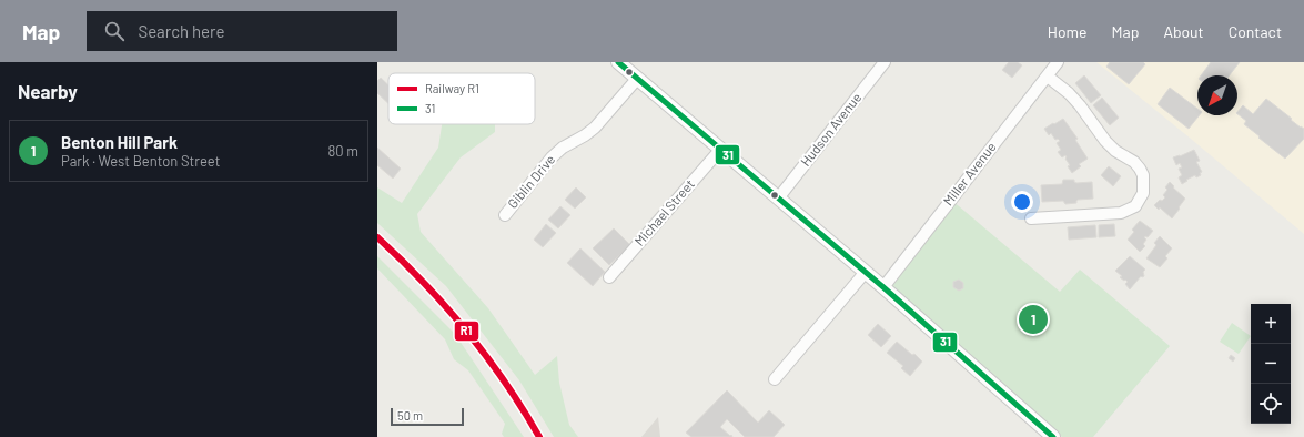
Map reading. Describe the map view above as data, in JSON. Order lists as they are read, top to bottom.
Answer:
{
  "streets": {
    "street": [
      "Hudson Avenue",
      "Miller Avenue",
      "Giblin Drive",
      "Michael Street"
    ]
  },
  "lines": ["transit line 31", "rail line R1"],
  "legend": ["Railway R1", "31"],
  "scale_bar": "50 m",
  "north": "bottom left",
  "page": {
    "header": "Map",
    "search": "Search here",
    "nav": [
      "Home",
      "Map",
      "About",
      "Contact"
    ],
    "heading": "Nearby",
    "list": [
      {
        "mark": "1",
        "name": "Benton Hill Park",
        "note": "Park · West Benton Street",
        "value": "80 m"
      }
    ],
    "pins": "1",
    "map_buttons": ["+", "−"],
    "scale": "50 m"
  }
}
